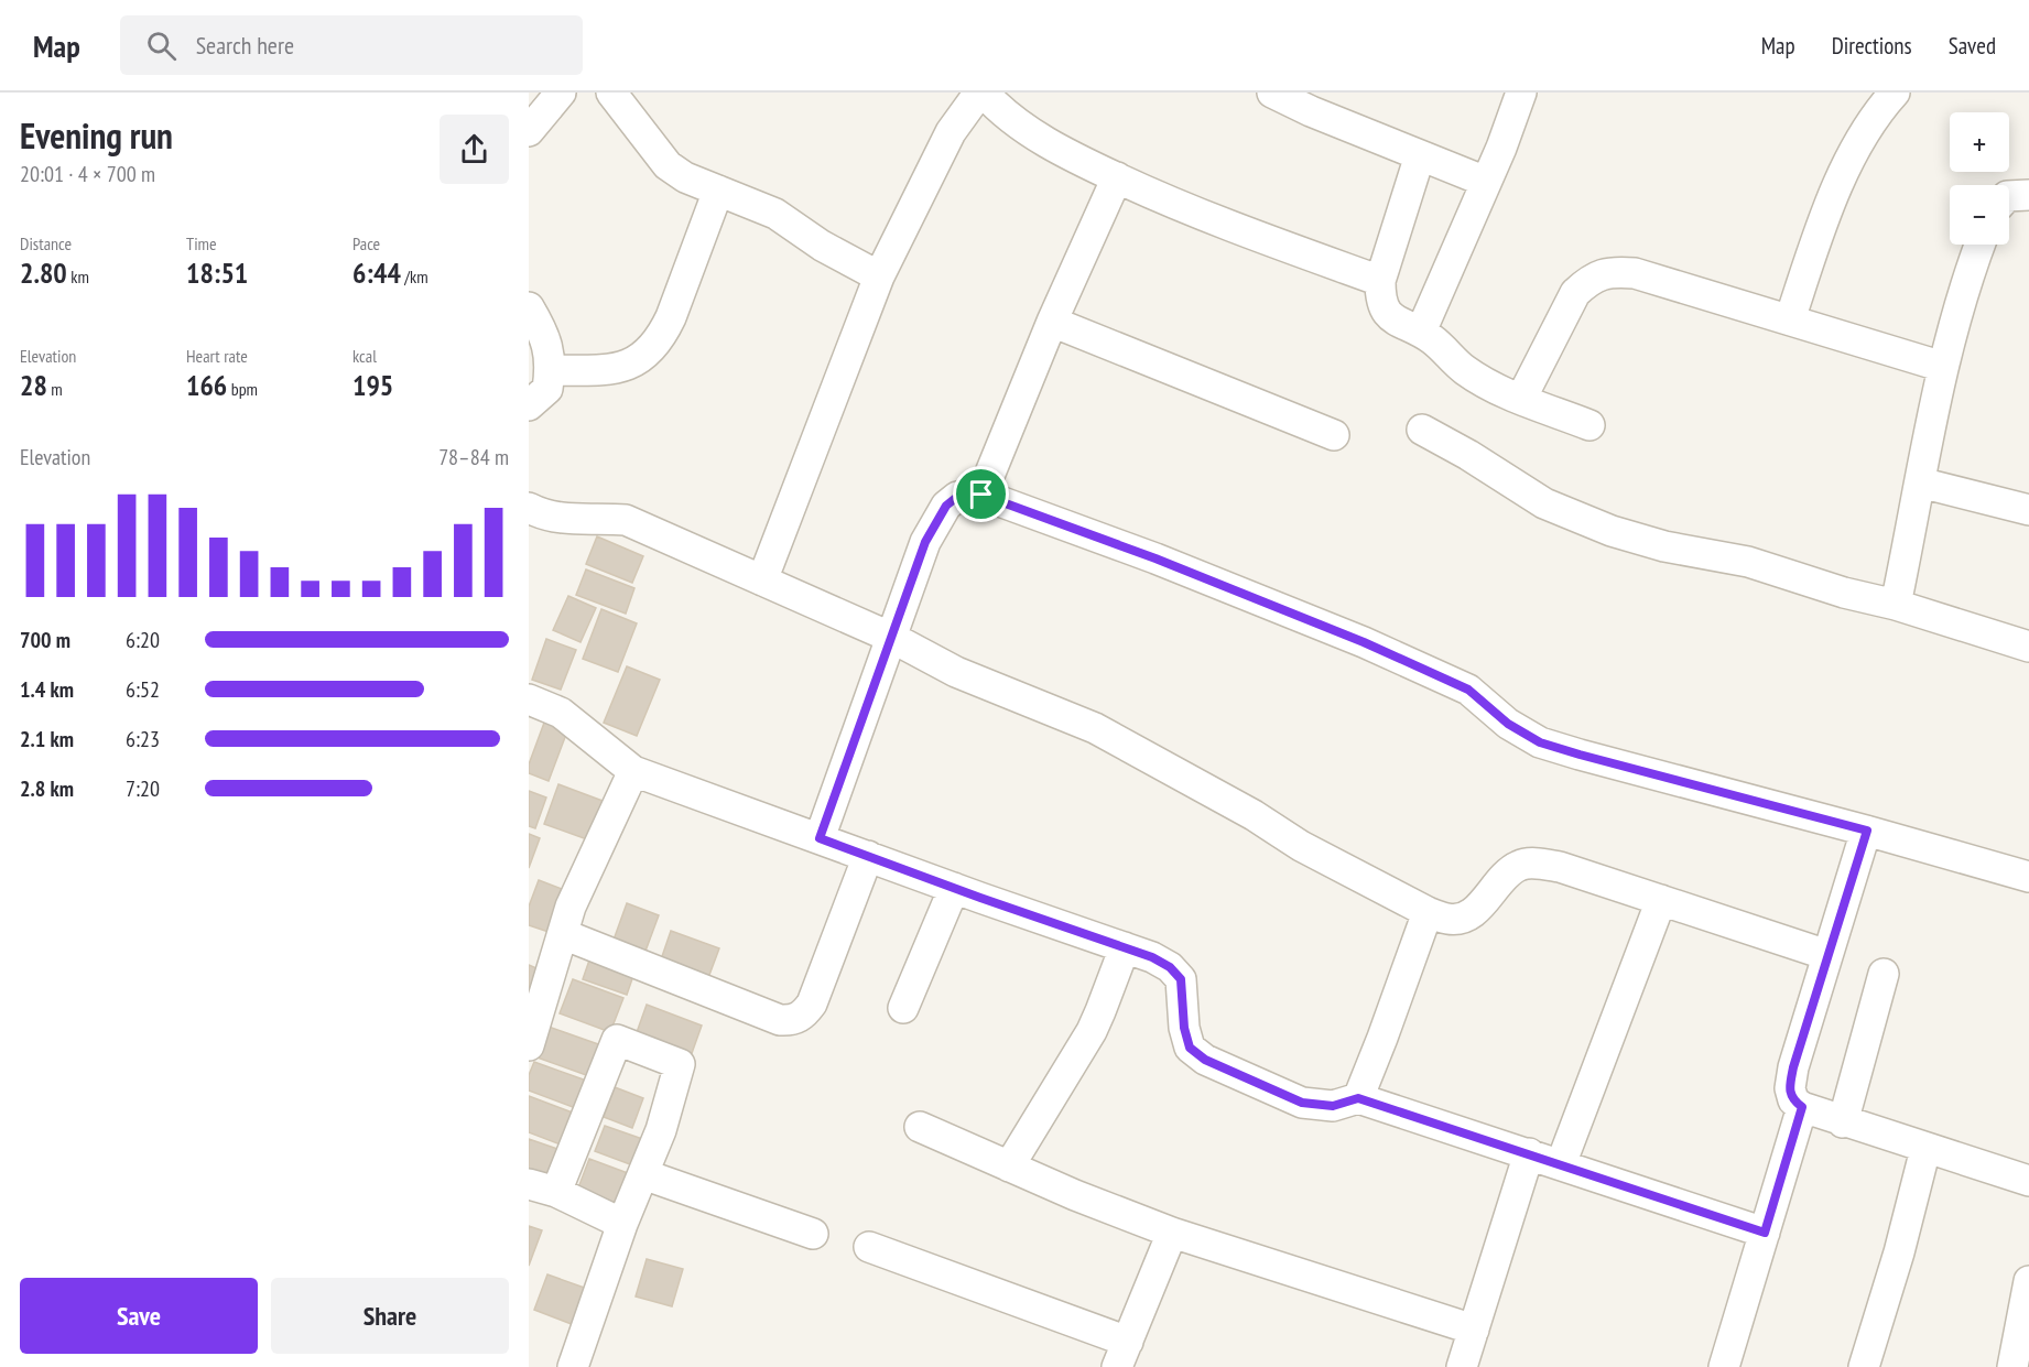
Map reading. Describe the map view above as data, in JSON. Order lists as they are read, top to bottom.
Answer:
{
  "page": {
    "header": "Map",
    "search": "Search here",
    "nav": ["Map", "Directions", "Saved"],
    "heading": ["Evening run", "20:01 · 4 × 700 m"],
    "map_buttons": ["+", "−"],
    "stats": [
      ["Distance", "2.80 km"],
      ["Time", "18:51"],
      ["Pace", "6:44 /km"],
      ["Elevation", "28 m"],
      ["Heart rate", "166 bpm"],
      ["kcal", "195"]
    ],
    "chart": ["Elevation", "78–84 m"],
    "list": [
      {
        "name": "700 m",
        "note": "6:20"
      },
      {
        "name": "1.4 km",
        "note": "6:52"
      },
      {
        "name": "2.1 km",
        "note": "6:23"
      },
      {
        "name": "2.8 km",
        "note": "7:20"
      }
    ],
    "buttons": ["Save", "Share"]
  }
}
